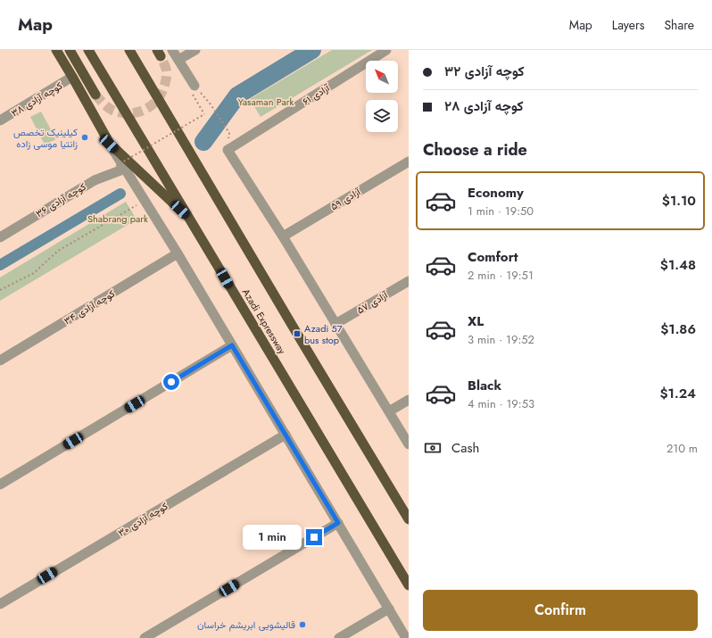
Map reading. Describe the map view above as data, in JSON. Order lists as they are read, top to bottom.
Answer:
{
  "streets": {
    "highway": ["Azadi Expressway"],
    "street": [
      "آزادی ۶۱",
      "کوچه آزادی ۳۸",
      "آزادی ۵۹",
      "کوچه آزادی ۳۶",
      "آزادی ۵۷",
      "کوچه آزادی ۳۴",
      "کوچه آزادی ۳۰"
    ]
  },
  "crossings": [
    ["آزادی ۶۱", "آزادی ۵۹"]
  ],
  "parks": ["Yasaman Park", "Shabrang park"],
  "places": {
    "other": ["کیلینیک تخصص زانتیا موسی زاده", "قالیشویی ابریشم خراسان"],
    "transit": ["Azadi 57 bus stop"]
  },
  "north": "top left",
  "page": {
    "header": "Map",
    "nav": ["Map", "Layers", "Share"],
    "banner": ["کوچه آزادی ۳۲", "کوچه آزادی ۲۸"],
    "heading": "Choose a ride",
    "list": [
      {
        "name": "Economy",
        "note": "1 min · 19:50",
        "value": "$1.10"
      },
      {
        "name": "Comfort",
        "note": "2 min · 19:51",
        "value": "$1.48"
      },
      {
        "name": "XL",
        "note": "3 min · 19:52",
        "value": "$1.86"
      },
      {
        "name": "Black",
        "note": "4 min · 19:53",
        "value": "$1.24"
      }
    ],
    "pay": ["Cash", "210 m"],
    "bubble": "1 min",
    "buttons": "Confirm"
  }
}
